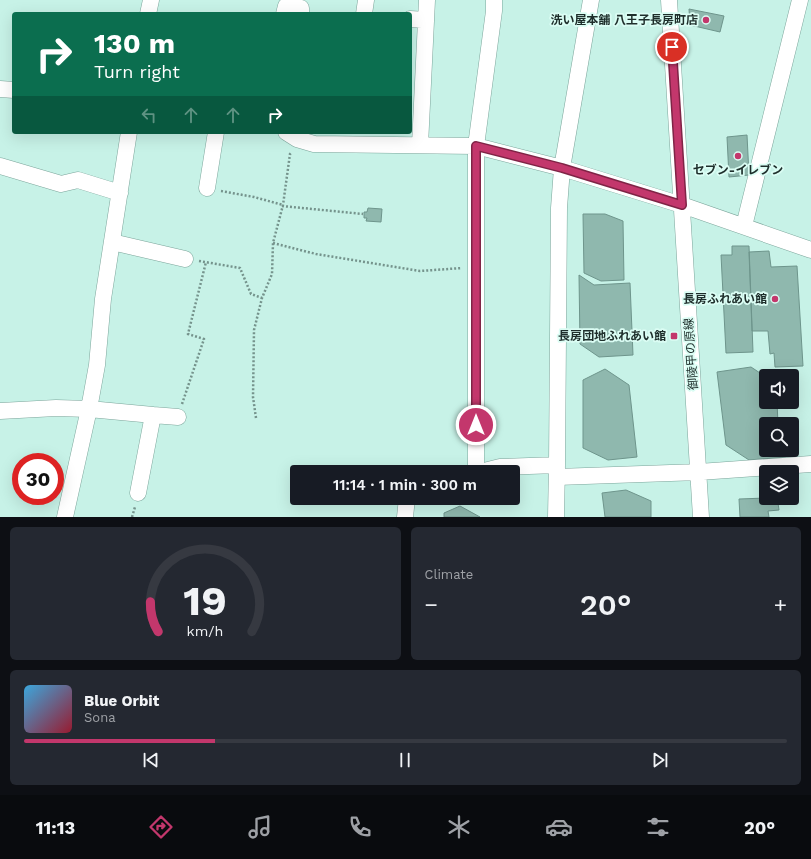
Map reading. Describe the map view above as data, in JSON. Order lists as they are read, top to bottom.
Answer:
{
  "streets": {
    "street": ["御陵甲の原線"]
  },
  "places": {
    "other": ["洗い屋本舗 八王子長房町店", "セブン-イレブン", "長房ふれあい館"],
    "transit": ["長房団地ふれあい館"]
  },
  "page": {
    "turn": ["130 m", "Turn right"],
    "limit": "30",
    "trip": "11:14 · 1 min · 300 m",
    "tile": "Climate",
    "heat": ["−", "20°", "+"],
    "song": ["Blue Orbit", "Sona"],
    "tabs": ["11:13", "20°"],
    "gauge": ["19", "km/h"]
  }
}
